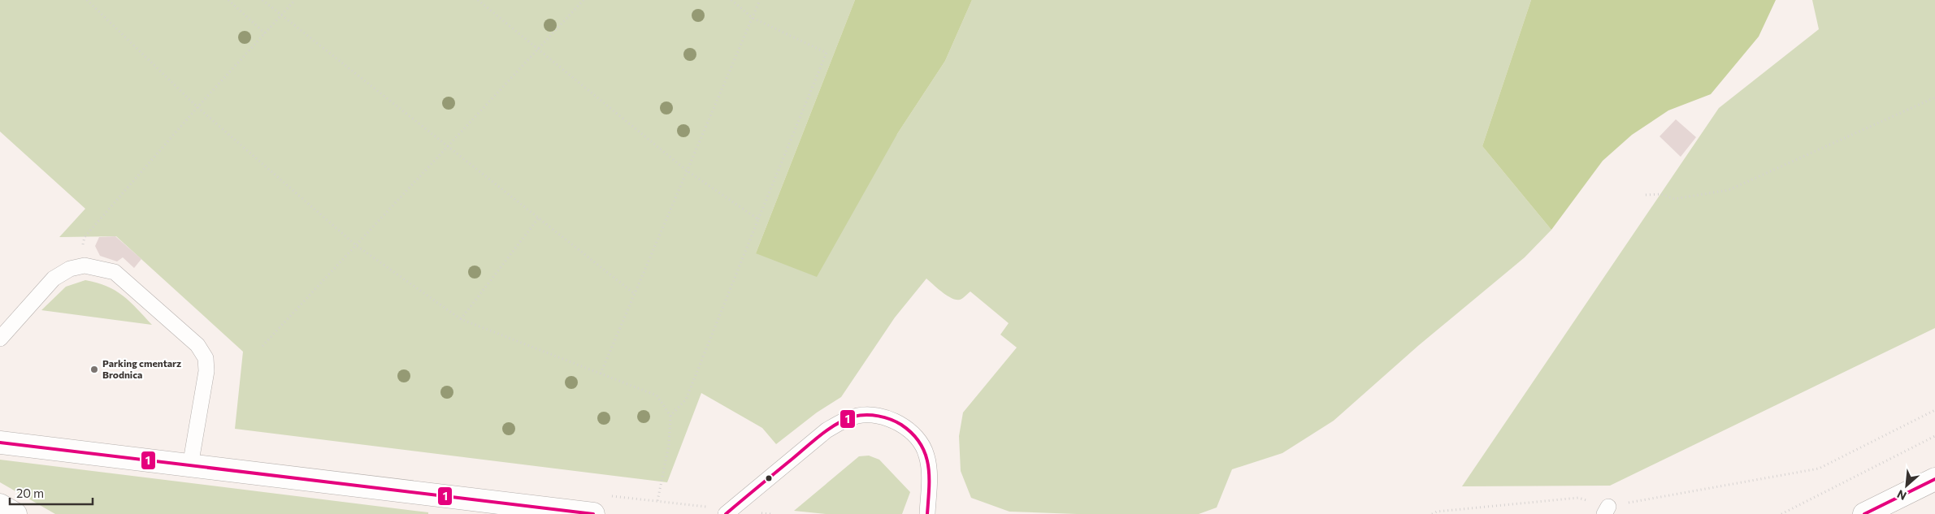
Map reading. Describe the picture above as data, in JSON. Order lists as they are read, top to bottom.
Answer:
{
  "places": ["Parking cmentarz Brodnica"],
  "lines": ["transit line 1"],
  "scale_bar": "20 m",
  "north": "bottom left"
}
